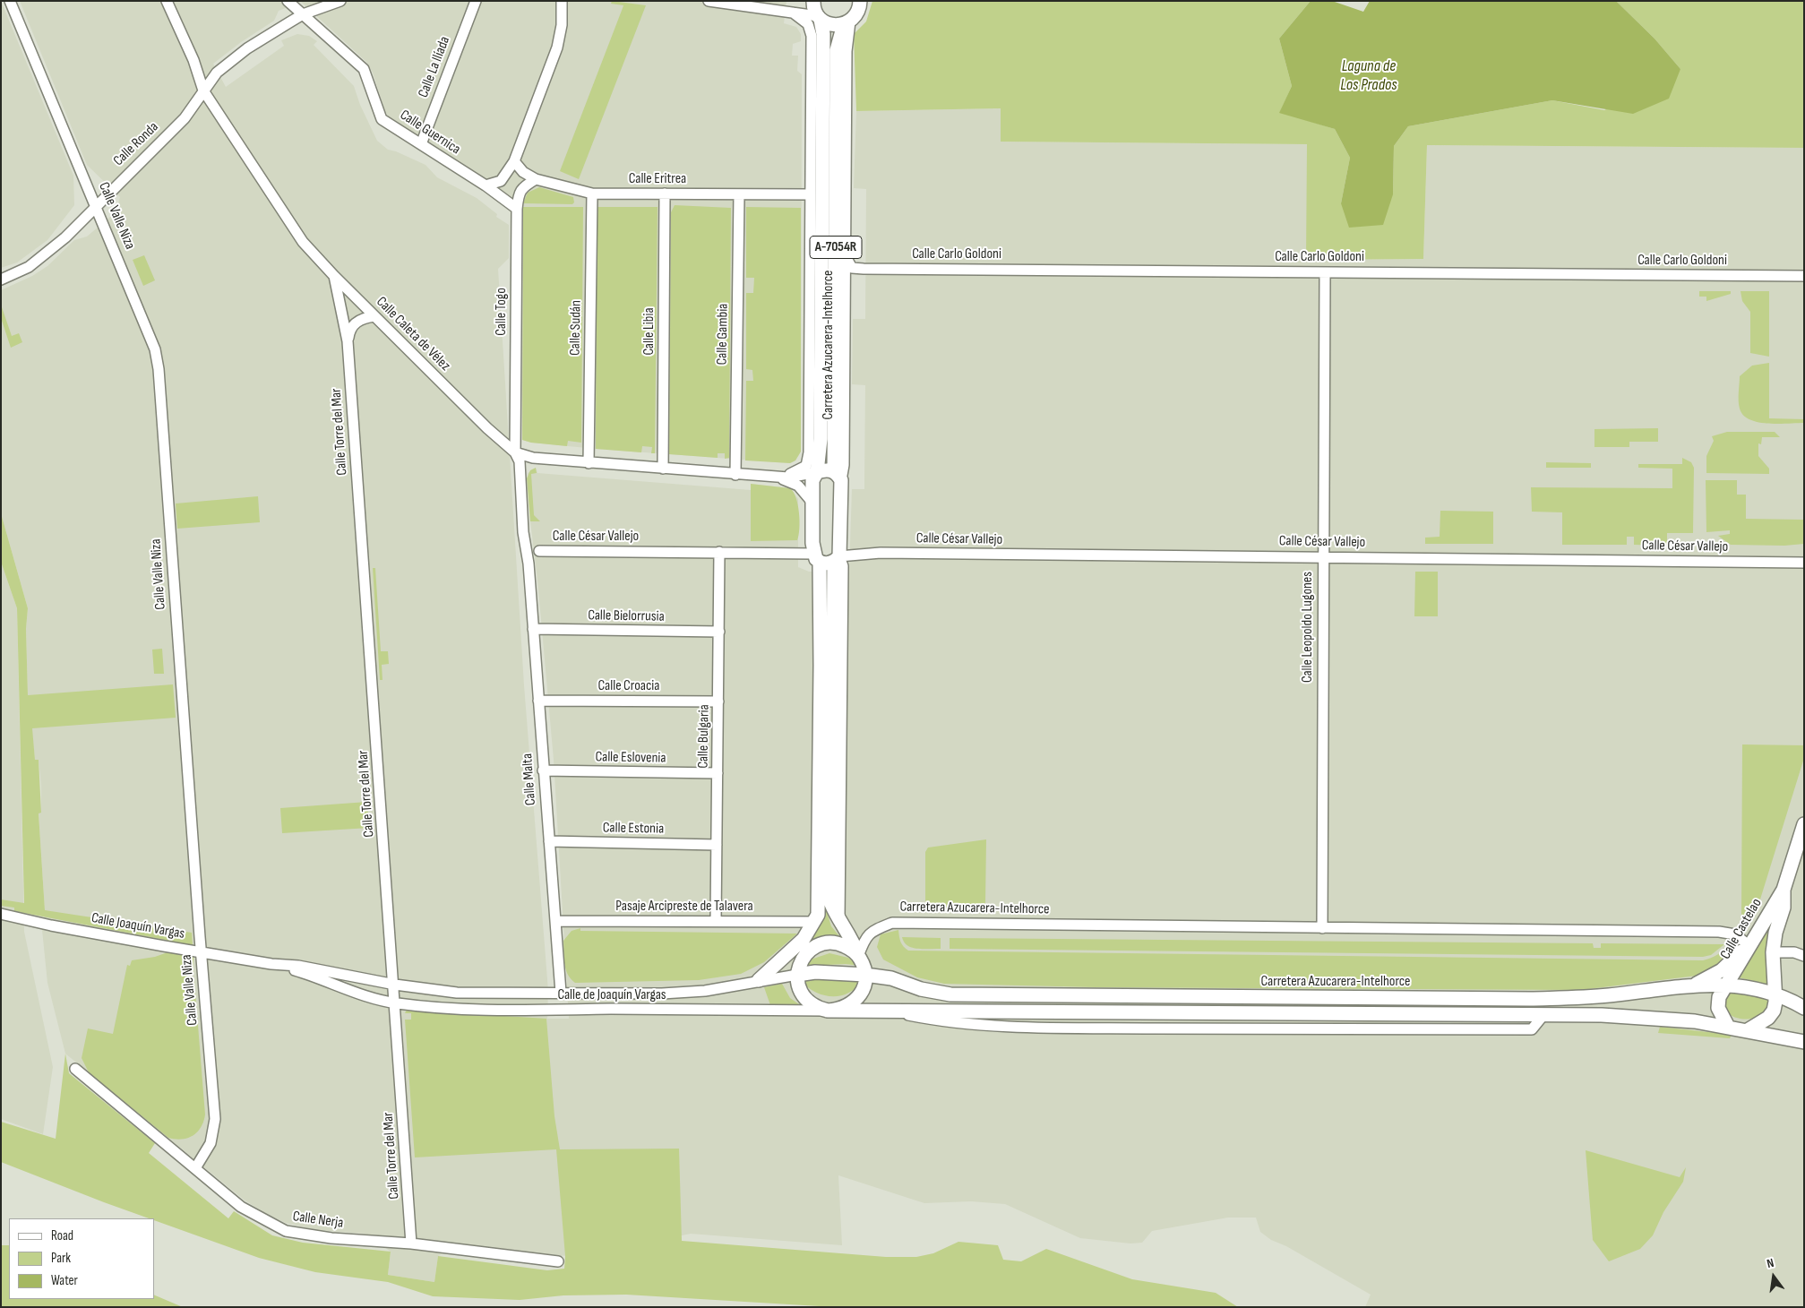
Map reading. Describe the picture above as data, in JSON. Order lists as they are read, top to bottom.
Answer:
{
  "streets": {
    "main road": ["A-7054R", "Carretera Azucarera-Intelhorce", "Calle Castelao"],
    "street": [
      "Calle La Ilíada",
      "Calle Guernica",
      "Calle Ronda",
      "Calle Eritrea",
      "Calle Valle Niza",
      "Calle Carlo Goldoni",
      "Calle Togo",
      "Calle Sudán",
      "Calle Libia",
      "Calle Caleta de Vélez",
      "Calle Gambia",
      "Calle Torre del Mar",
      "Calle César Vallejo",
      "Calle Bielorrusia",
      "Calle Leopoldo Lugones",
      "Calle Croacia",
      "Calle Bulgaria",
      "Calle Eslovenia",
      "Calle Malta",
      "Calle Estonia",
      "Pasaje Arcipreste de Talavera",
      "Calle Joaquín Vargas",
      "Calle de Joaquín Vargas",
      "Calle Nerja"
    ]
  },
  "crossings": [
    ["Calle La Ilíada", "Calle Guernica"],
    ["Calle Guernica", "Calle Ronda"],
    ["Calle Guernica", "Calle Togo"],
    ["Calle Ronda", "Calle Valle Niza"],
    ["Calle Ronda", "Calle Caleta de Vélez"],
    ["Calle Eritrea", "Calle Togo"],
    ["Calle Eritrea", "Calle Sudán"],
    ["Calle Eritrea", "Calle Libia"],
    ["Calle Eritrea", "Calle Gambia"],
    ["Calle Eritrea", "Carretera Azucarera-Intelhorce"],
    ["Calle Valle Niza", "Calle Joaquín Vargas"],
    ["Calle Valle Niza", "Calle Nerja"],
    ["A-7054R", "Calle Caleta de Vélez"],
    ["A-7054R", "Carretera Azucarera-Intelhorce"],
    ["A-7054R", "Calle César Vallejo"],
    ["Calle Carlo Goldoni", "Carretera Azucarera-Intelhorce"],
    ["Calle Carlo Goldoni", "Calle Leopoldo Lugones"],
    ["Calle Togo", "Calle Caleta de Vélez"],
    ["Calle Togo", "Calle Malta"],
    ["Calle Sudán", "Calle Caleta de Vélez"],
    ["Calle Libia", "Calle Caleta de Vélez"],
    ["Calle Caleta de Vélez", "Calle Gambia"],
    ["Calle Caleta de Vélez", "Carretera Azucarera-Intelhorce"],
    ["Calle Caleta de Vélez", "Calle Torre del Mar"],
    ["Calle Caleta de Vélez", "Calle Malta"],
    ["Carretera Azucarera-Intelhorce", "Calle Leopoldo Lugones"],
    ["Carretera Azucarera-Intelhorce", "Calle Castelao"],
    ["Carretera Azucarera-Intelhorce", "Calle de Joaquín Vargas"],
    ["Calle Torre del Mar", "Calle Joaquín Vargas"],
    ["Calle Torre del Mar", "Calle de Joaquín Vargas"],
    ["Calle Torre del Mar", "Calle Nerja"],
    ["Calle César Vallejo", "Calle Leopoldo Lugones"],
    ["Calle César Vallejo", "Calle Bulgaria"],
    ["Calle Bielorrusia", "Calle Bulgaria"],
    ["Calle Bielorrusia", "Calle Malta"],
    ["Calle Croacia", "Calle Bulgaria"],
    ["Calle Croacia", "Calle Malta"],
    ["Calle Bulgaria", "Calle Eslovenia"],
    ["Calle Bulgaria", "Calle Estonia"],
    ["Calle Bulgaria", "Pasaje Arcipreste de Talavera"],
    ["Calle Eslovenia", "Calle Malta"],
    ["Calle Malta", "Calle Estonia"],
    ["Calle Malta", "Pasaje Arcipreste de Talavera"],
    ["Calle Malta", "Calle de Joaquín Vargas"],
    ["Calle Joaquín Vargas", "Calle de Joaquín Vargas"]
  ],
  "water": ["Laguna de Los Prados"],
  "legend": ["Road", "Park", "Water"],
  "north": "top"
}
